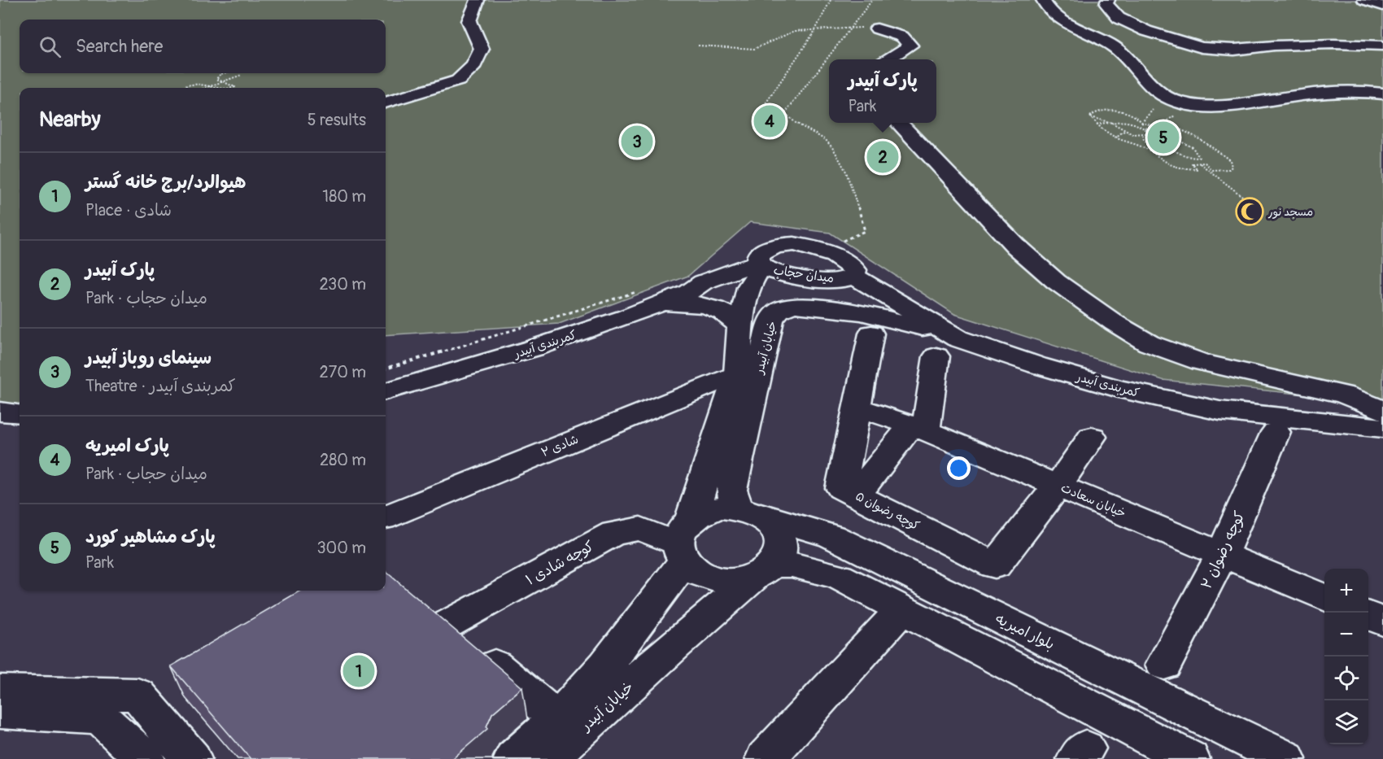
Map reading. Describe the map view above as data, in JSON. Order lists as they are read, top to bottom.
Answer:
{
  "streets": {
    "street": [
      "میدان حجاب",
      "کمربندی آبیدر",
      "خیابان آبیدر",
      "شادی ۲",
      "خیابان سعادت",
      "کوچه رضوان ۵",
      "کوچه رضوان ۲",
      "کوچه شادی ۱",
      "بلوار امیریه"
    ]
  },
  "crossings": [
    ["میدان حجاب", "کمربندی آبیدر"],
    ["میدان حجاب", "خیابان آبیدر"],
    ["کمربندی آبیدر", "خیابان آبیدر"],
    ["خیابان آبیدر", "شادی ۲"],
    ["خیابان آبیدر", "کوچه شادی ۱"],
    ["خیابان آبیدر", "بلوار امیریه"],
    ["خیابان سعادت", "کوچه رضوان ۵"],
    ["خیابان سعادت", "کوچه رضوان ۲"],
    ["کوچه شادی ۱", "بلوار امیریه"]
  ],
  "places": {
    "mosque": ["مسجد نور"]
  },
  "page": {
    "search": "Search here",
    "popup": ["پارک آبیدر", "Park"],
    "heading": ["Nearby", "5 results"],
    "pins": [
      "4",
      "5",
      "3",
      "2",
      "1"
    ],
    "list": [
      {
        "mark": "1",
        "name": "هیوالرد/برج خانه گستر",
        "note": "Place · شادی",
        "value": "180 m"
      },
      {
        "mark": "2",
        "name": "پارک آبیدر",
        "note": "Park · میدان حجاب",
        "value": "230 m"
      },
      {
        "mark": "3",
        "name": "سینمای روباز آبیدر",
        "note": "Theatre · کمربندی آبیدر",
        "value": "270 m"
      },
      {
        "mark": "4",
        "name": "پارک امیریه",
        "note": "Park · میدان حجاب",
        "value": "280 m"
      },
      {
        "mark": "5",
        "name": "پارک مشاهیر کورد",
        "note": "Park",
        "value": "300 m"
      }
    ],
    "map_buttons": ["+", "−"]
  }
}
